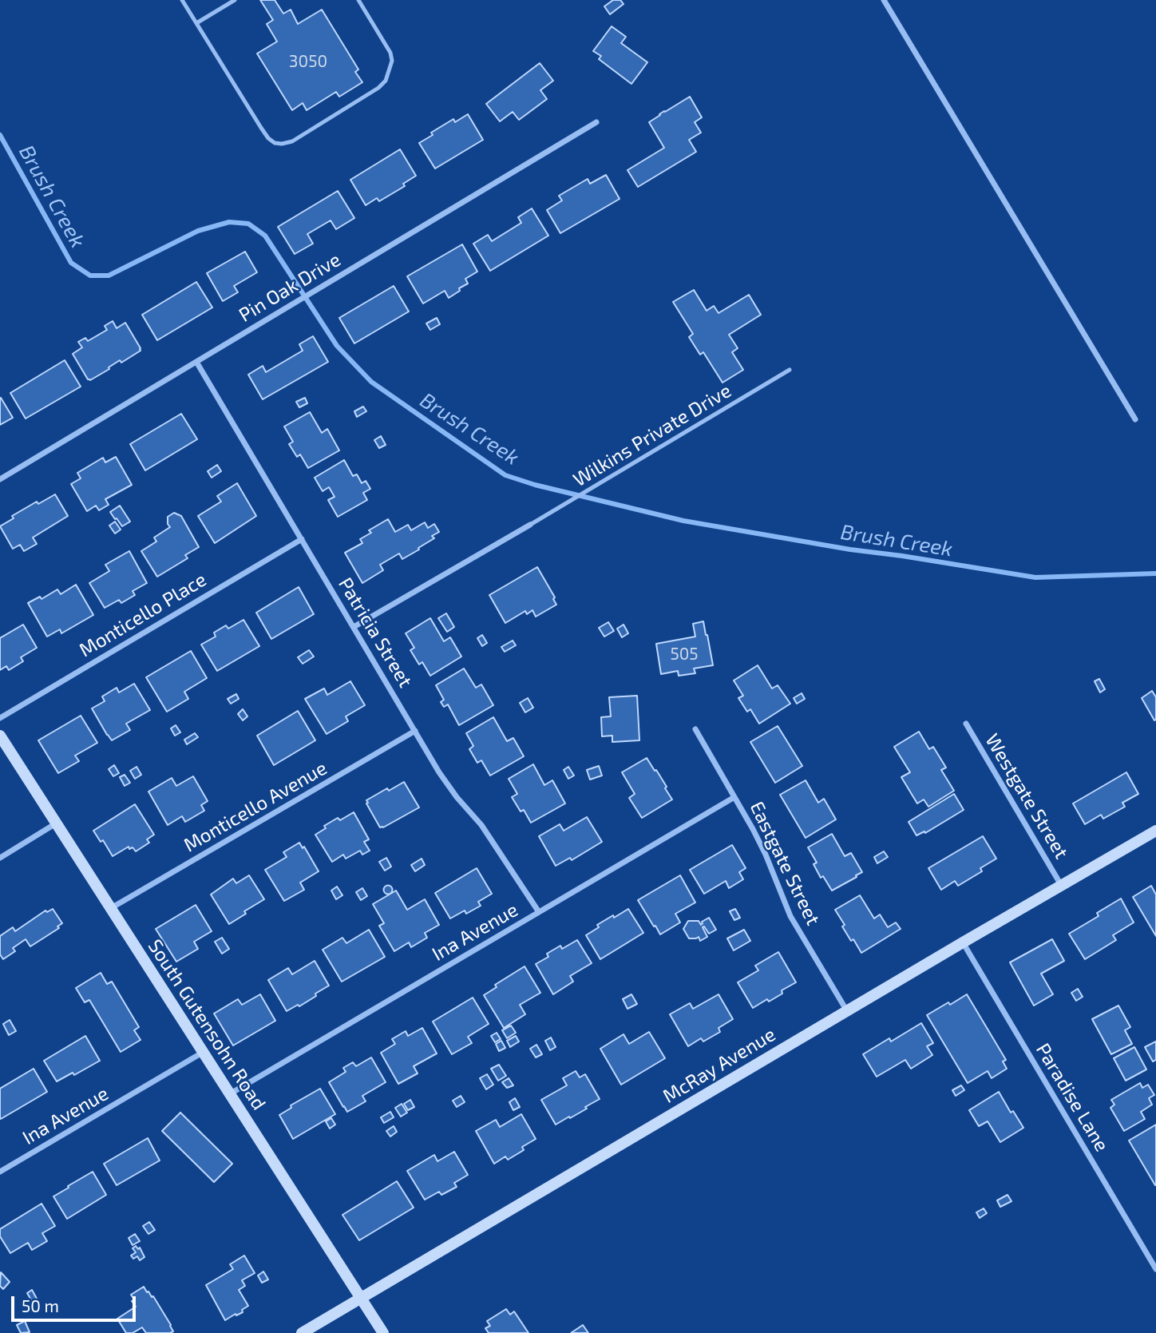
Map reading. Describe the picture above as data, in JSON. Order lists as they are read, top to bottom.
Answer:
{
  "streets": {
    "street": [
      "Pin Oak Drive",
      "Monticello Place",
      "Patricia Street",
      "Westgate Street",
      "Monticello Avenue",
      "Eastgate Street",
      "Ina Avenue",
      "South Gutensohn Road",
      "McRay Avenue",
      "Paradise Lane"
    ],
    "lane": ["Wilkins Private Drive"]
  },
  "crossings": [
    ["Pin Oak Drive", "Patricia Street"],
    ["Monticello Place", "Patricia Street"],
    ["Patricia Street", "Monticello Avenue"],
    ["Patricia Street", "Ina Avenue"],
    ["Westgate Street", "McRay Avenue"],
    ["Monticello Avenue", "South Gutensohn Road"],
    ["Eastgate Street", "Ina Avenue"],
    ["Eastgate Street", "McRay Avenue"],
    ["Ina Avenue", "South Gutensohn Road"],
    ["South Gutensohn Road", "McRay Avenue"],
    ["McRay Avenue", "Paradise Lane"]
  ],
  "water": ["Brush Creek"],
  "house_numbers": ["3050", "505"],
  "scale_bar": "50 m"
}
